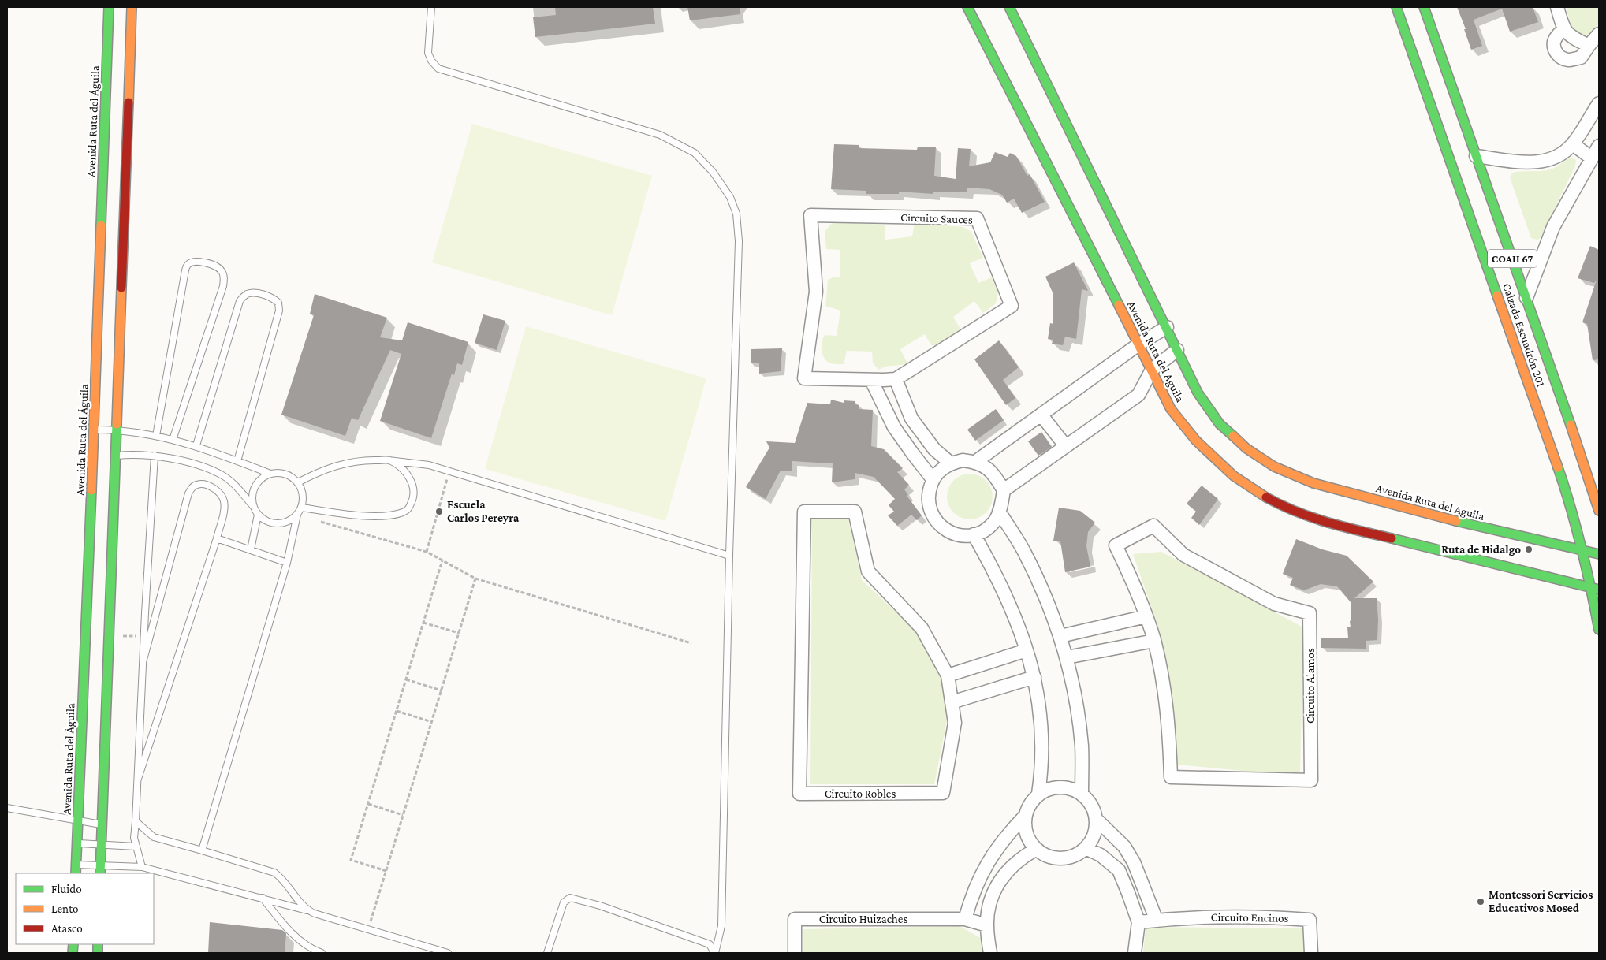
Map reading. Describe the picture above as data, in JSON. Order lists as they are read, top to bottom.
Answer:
{
  "streets": {
    "street": [
      "Avenida Ruta del Águila",
      "Circuito Sauces",
      "COAH 67",
      "Calzada Escuadrón 201",
      "Avenida Ruta del Aguila",
      "Circuito Alamos",
      "Circuito Robles",
      "Circuito Encinos",
      "Circuito Huizaches"
    ]
  },
  "crossings": [
    ["Calzada Escuadrón 201", "Avenida Ruta del Aguila"]
  ],
  "places": ["Escuela Carlos Pereyra", "Ruta de Hidalgo", "Montessori Servicios Educativos Mosed"],
  "legend": ["Fluido", "Lento", "Atasco"]
}
